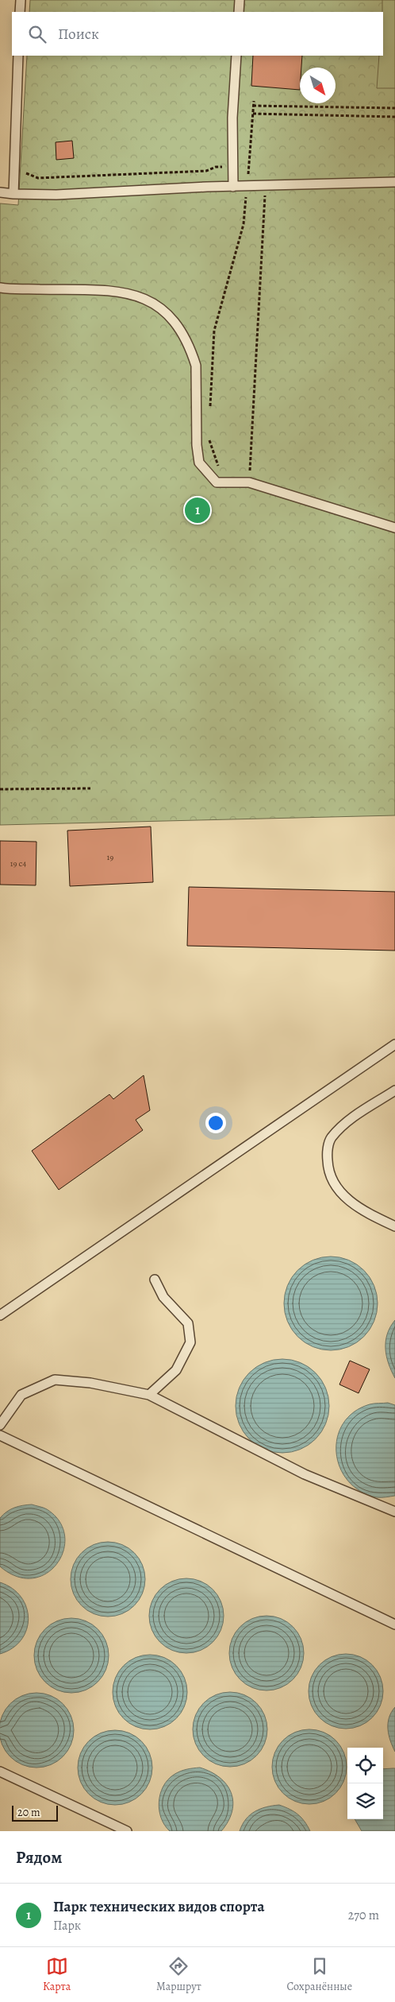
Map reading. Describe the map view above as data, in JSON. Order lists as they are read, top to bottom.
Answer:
{
  "house_numbers": ["19", "19 с4"],
  "scale_bar": "20 m",
  "north": "bottom right",
  "page": {
    "search": "Поиск",
    "pins": "1",
    "scale": "20 m",
    "heading": "Рядом",
    "list": [
      {
        "mark": "1",
        "name": "Парк технических видов спорта",
        "note": "Парк",
        "value": "270 m"
      }
    ],
    "nav": ["Карта", "Маршрут", "Сохранённые"]
  }
}
